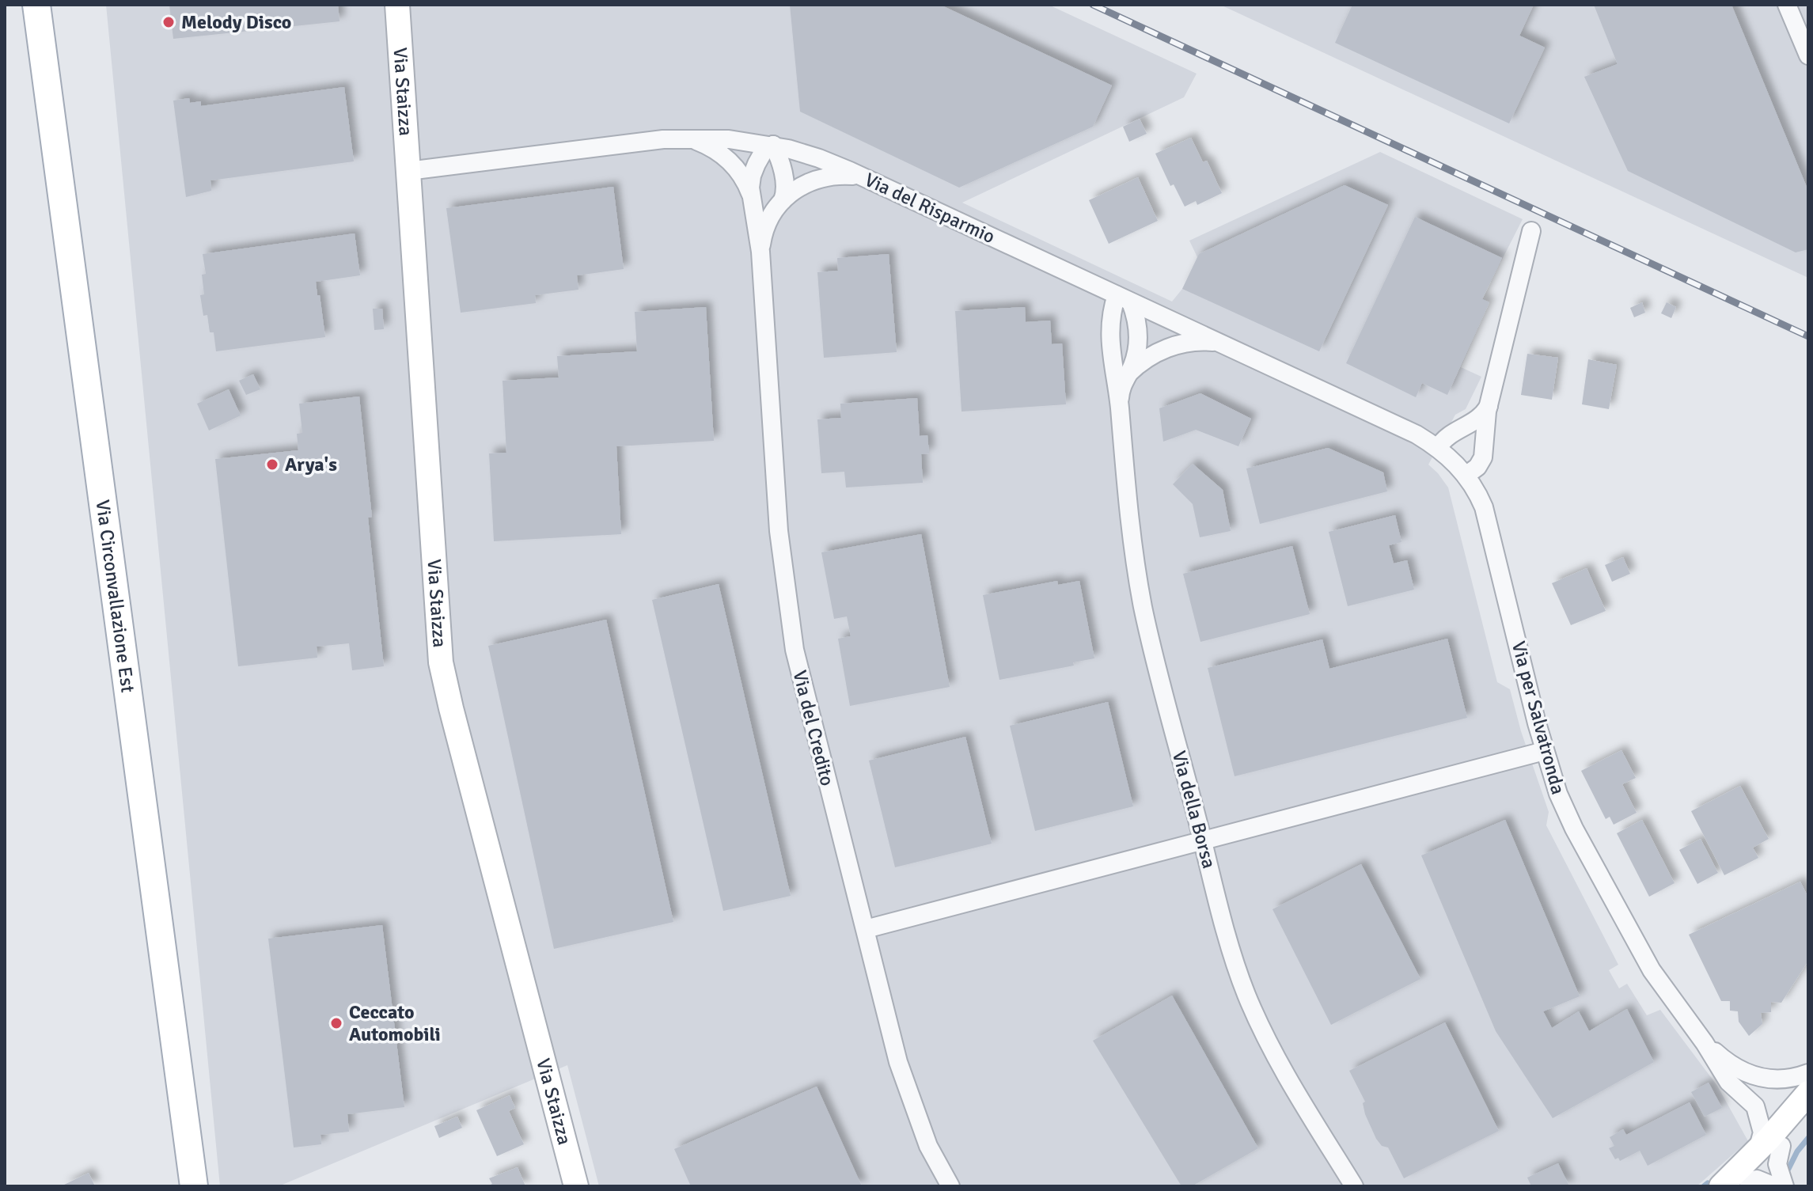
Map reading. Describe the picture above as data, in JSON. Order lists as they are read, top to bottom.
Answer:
{
  "streets": {
    "main road": ["Via Circonvallazione Est"],
    "street": [
      "Via Staizza",
      "Via del Risparmio",
      "Via per Salvatronda",
      "Via del Credito",
      "Via della Borsa"
    ]
  },
  "crossings": [
    ["Via Staizza", "Via del Risparmio"],
    ["Via del Risparmio", "Via per Salvatronda"],
    ["Via del Risparmio", "Via del Credito"],
    ["Via del Risparmio", "Via della Borsa"]
  ],
  "places": ["Melody Disco", "Arya's", "Ceccato Automobili"]
}
